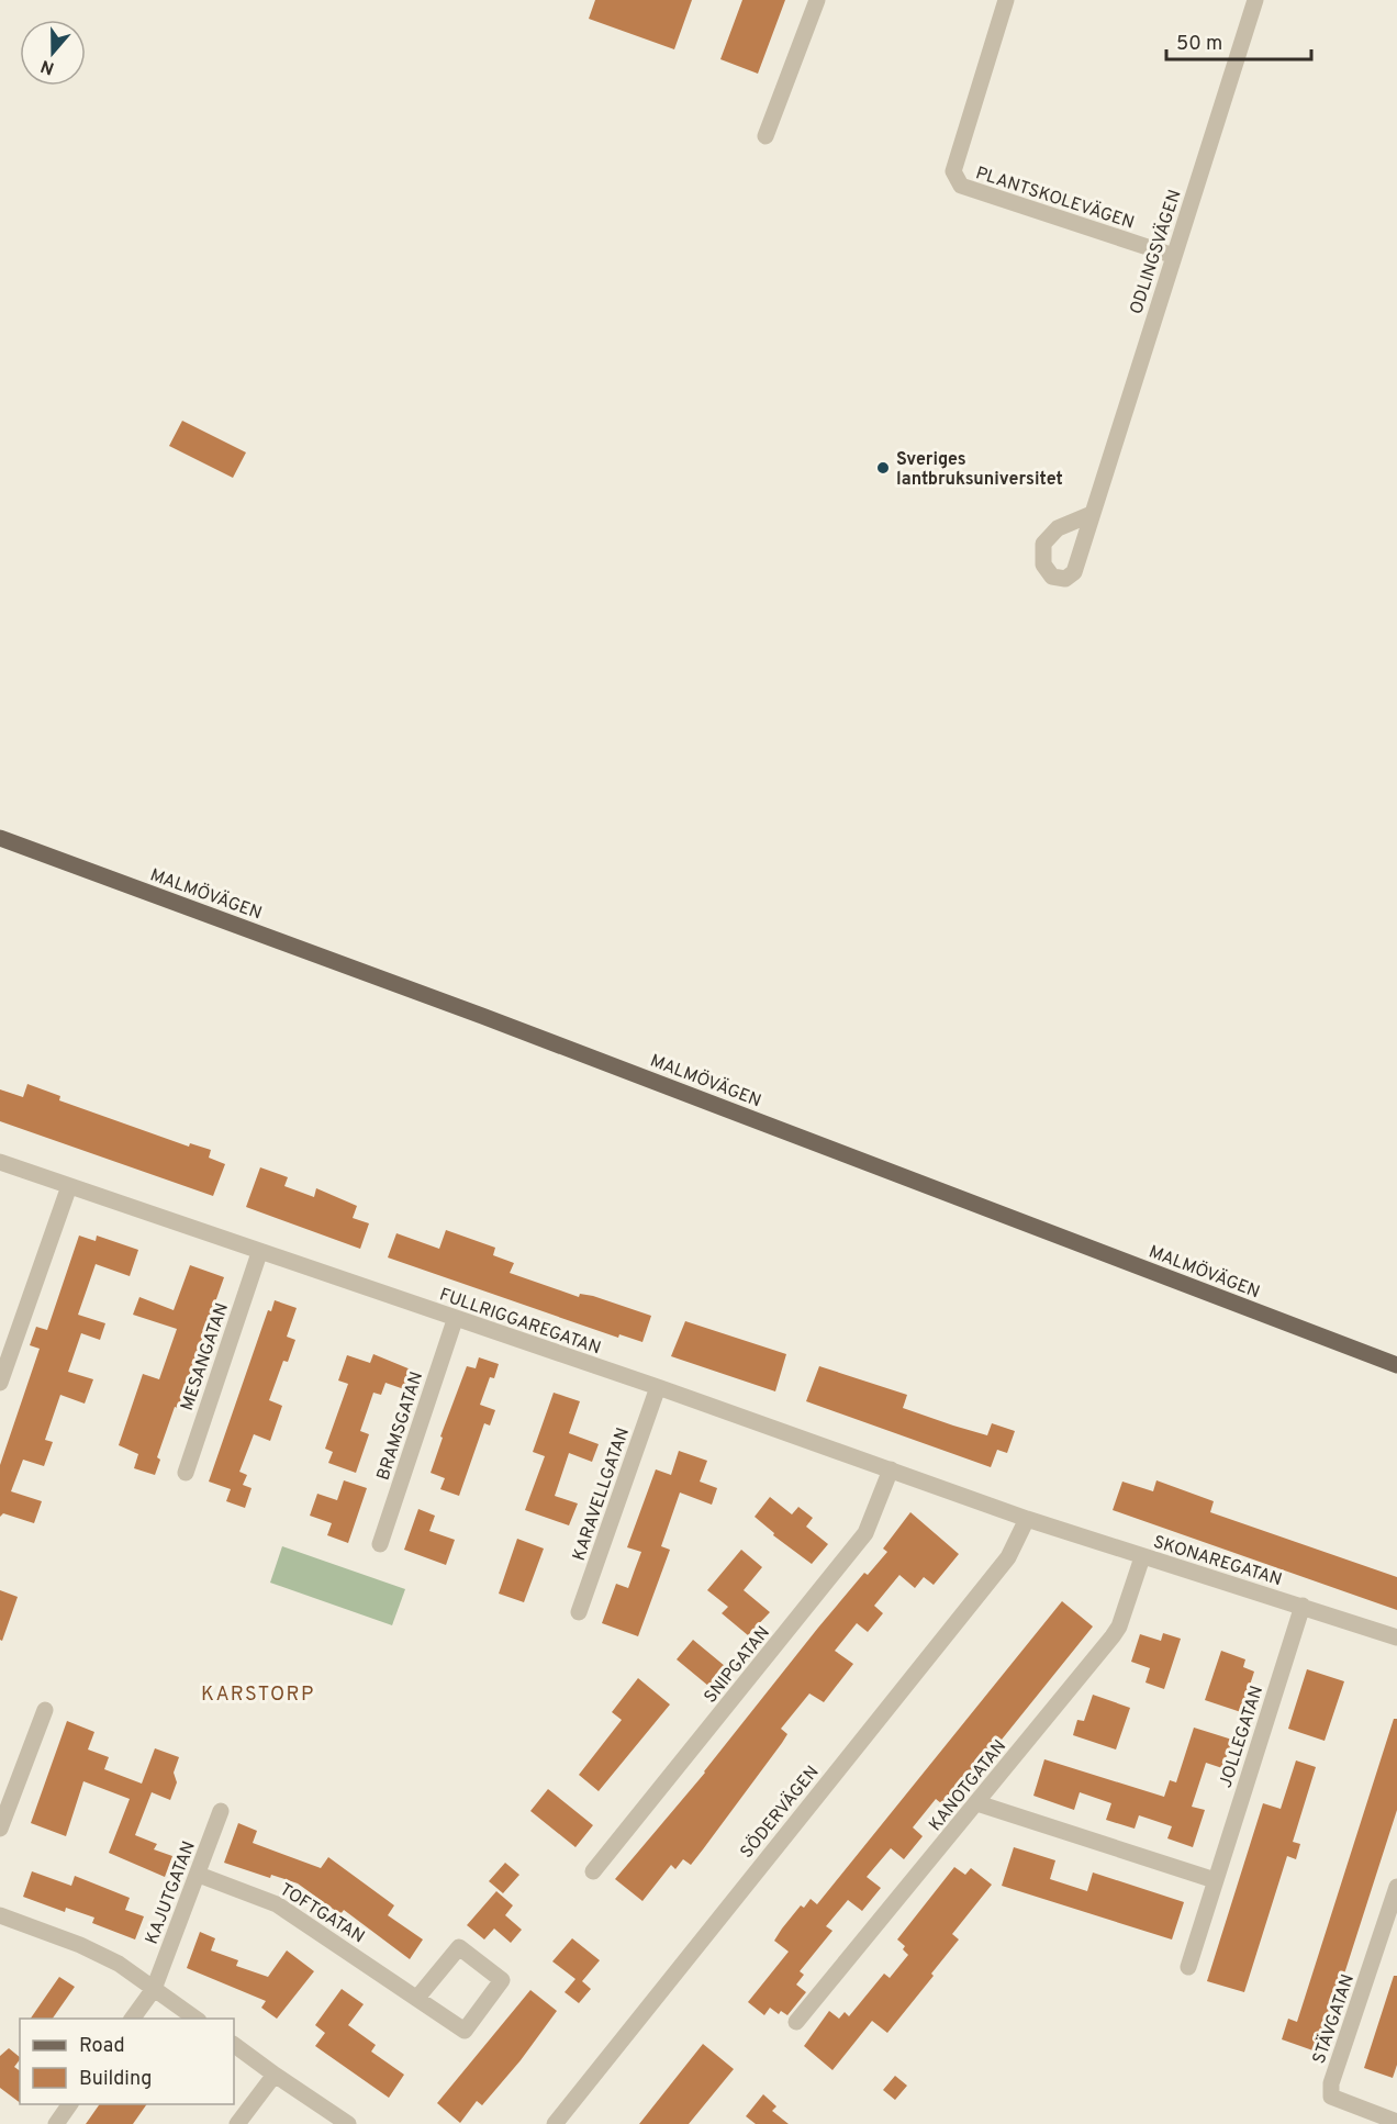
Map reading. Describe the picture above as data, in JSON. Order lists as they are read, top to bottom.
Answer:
{
  "streets": {
    "main road": ["MALMÖVÄGEN"],
    "street": [
      "PLANTSKOLEVÄGEN",
      "ODLINGSVÄGEN",
      "FULLRIGGAREGATAN",
      "MESANGATAN",
      "BRAMSGATAN",
      "KARAVELLGATAN",
      "SKONAREGATAN",
      "SNIPGATAN",
      "JOLLEGATAN",
      "KANOTGATAN",
      "SÖDERVÄGEN",
      "KAJUTGATAN",
      "TOFTGATAN",
      "STÄVGATAN"
    ]
  },
  "crossings": [
    ["PLANTSKOLEVÄGEN", "ODLINGSVÄGEN"],
    ["FULLRIGGAREGATAN", "MESANGATAN"],
    ["FULLRIGGAREGATAN", "BRAMSGATAN"],
    ["FULLRIGGAREGATAN", "KARAVELLGATAN"],
    ["FULLRIGGAREGATAN", "SKONAREGATAN"],
    ["FULLRIGGAREGATAN", "SNIPGATAN"],
    ["FULLRIGGAREGATAN", "SÖDERVÄGEN"],
    ["SKONAREGATAN", "JOLLEGATAN"],
    ["SKONAREGATAN", "KANOTGATAN"],
    ["SKONAREGATAN", "SÖDERVÄGEN"],
    ["KAJUTGATAN", "TOFTGATAN"]
  ],
  "districts": ["KARSTORP"],
  "places": ["Sveriges lantbruksuniversitet"],
  "legend": ["Road", "Building"],
  "scale_bar": "50 m",
  "north": "bottom"
}
